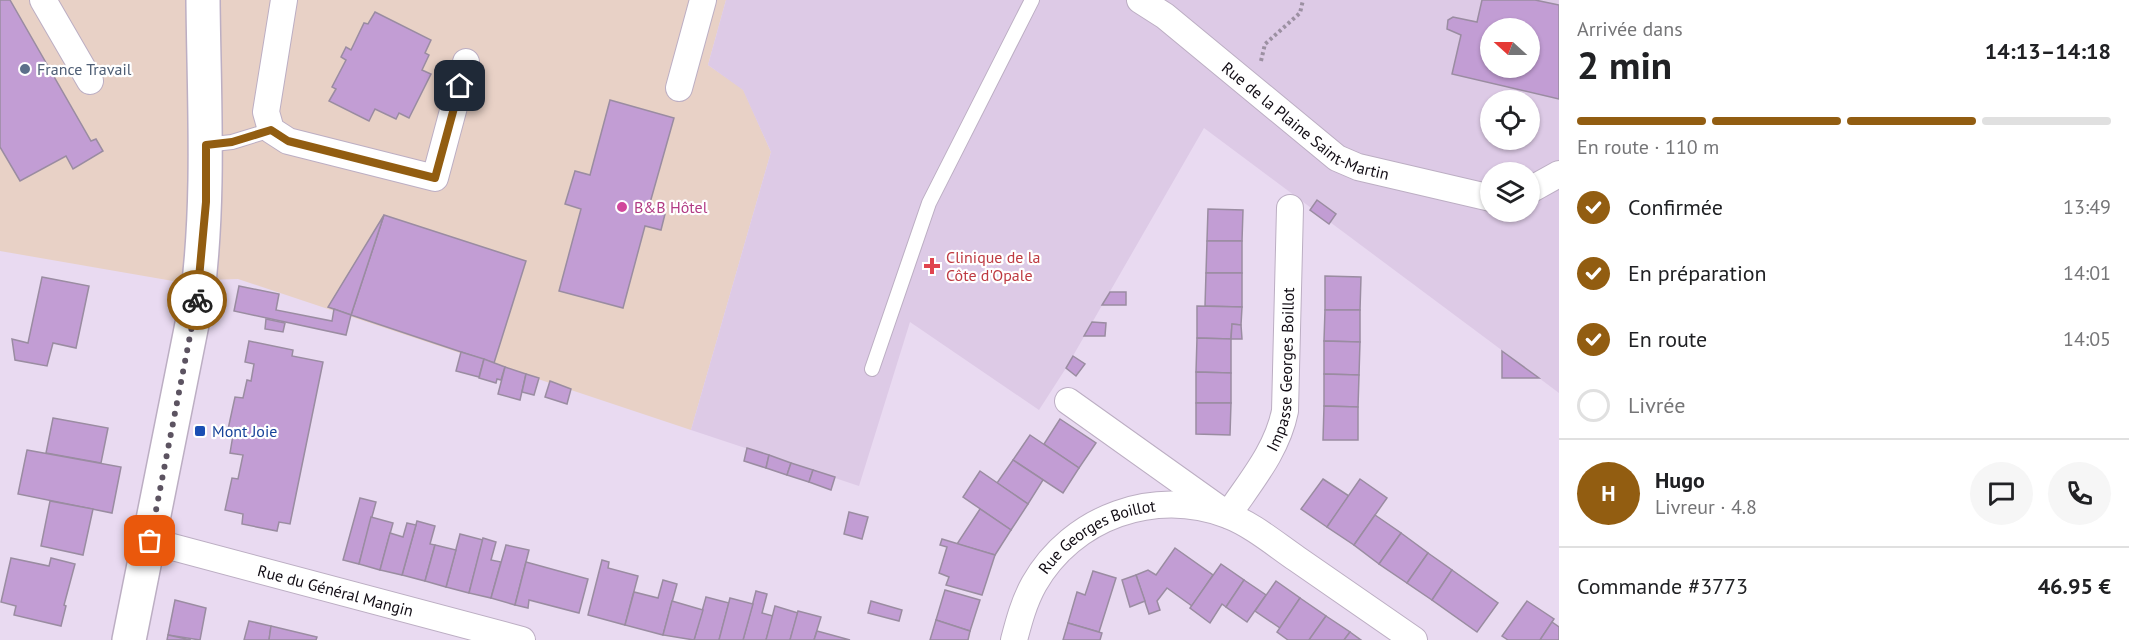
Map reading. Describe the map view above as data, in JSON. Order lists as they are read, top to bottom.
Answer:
{
  "streets": {
    "street": [
      "Rue de la Plaine Saint-Martin",
      "Impasse Georges Boillot",
      "Rue Georges Boillot",
      "Rue du Général Mangin"
    ]
  },
  "crossings": [
    ["Impasse Georges Boillot", "Rue Georges Boillot"]
  ],
  "places": {
    "other": ["France Travail", "B&B Hôtel"],
    "health": ["Clinique de la Côte d'Opale"],
    "transit": ["Mont Joie"]
  },
  "north": "left",
  "page": {
    "heading": ["2 min", "Arrivée dans", "14:13–14:18"],
    "panel": [
      "Hugo",
      "Livreur · 4.8",
      "Commande #3773",
      "46.95 €"
    ],
    "bar": "En route · 110 m",
    "list": [
      ["Confirmée", "13:49"],
      ["En préparation", "14:01"],
      ["En route", "14:05"],
      "Livrée"
    ],
    "round": "H"
  }
}
